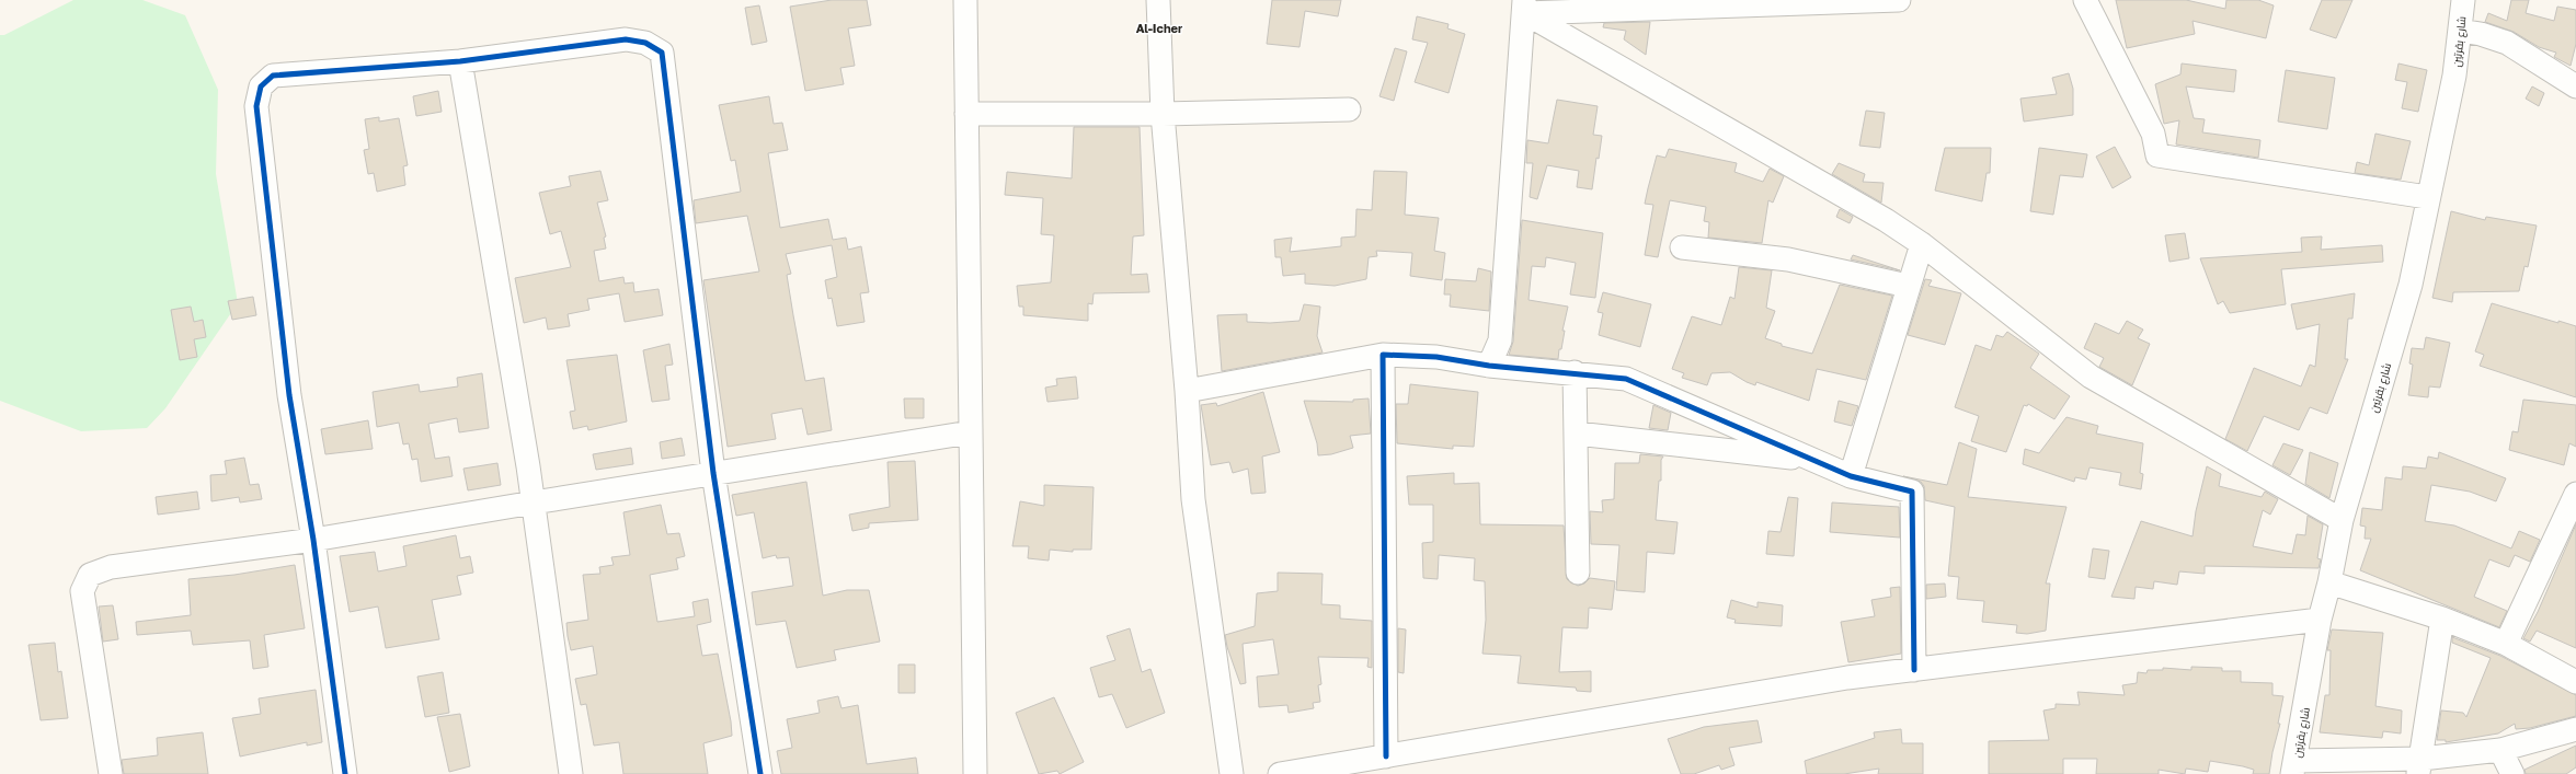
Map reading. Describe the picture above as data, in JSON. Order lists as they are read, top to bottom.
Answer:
{
  "streets": {
    "street": ["شارع بقرتين"]
  },
  "districts": ["Al-Icher"]
}
